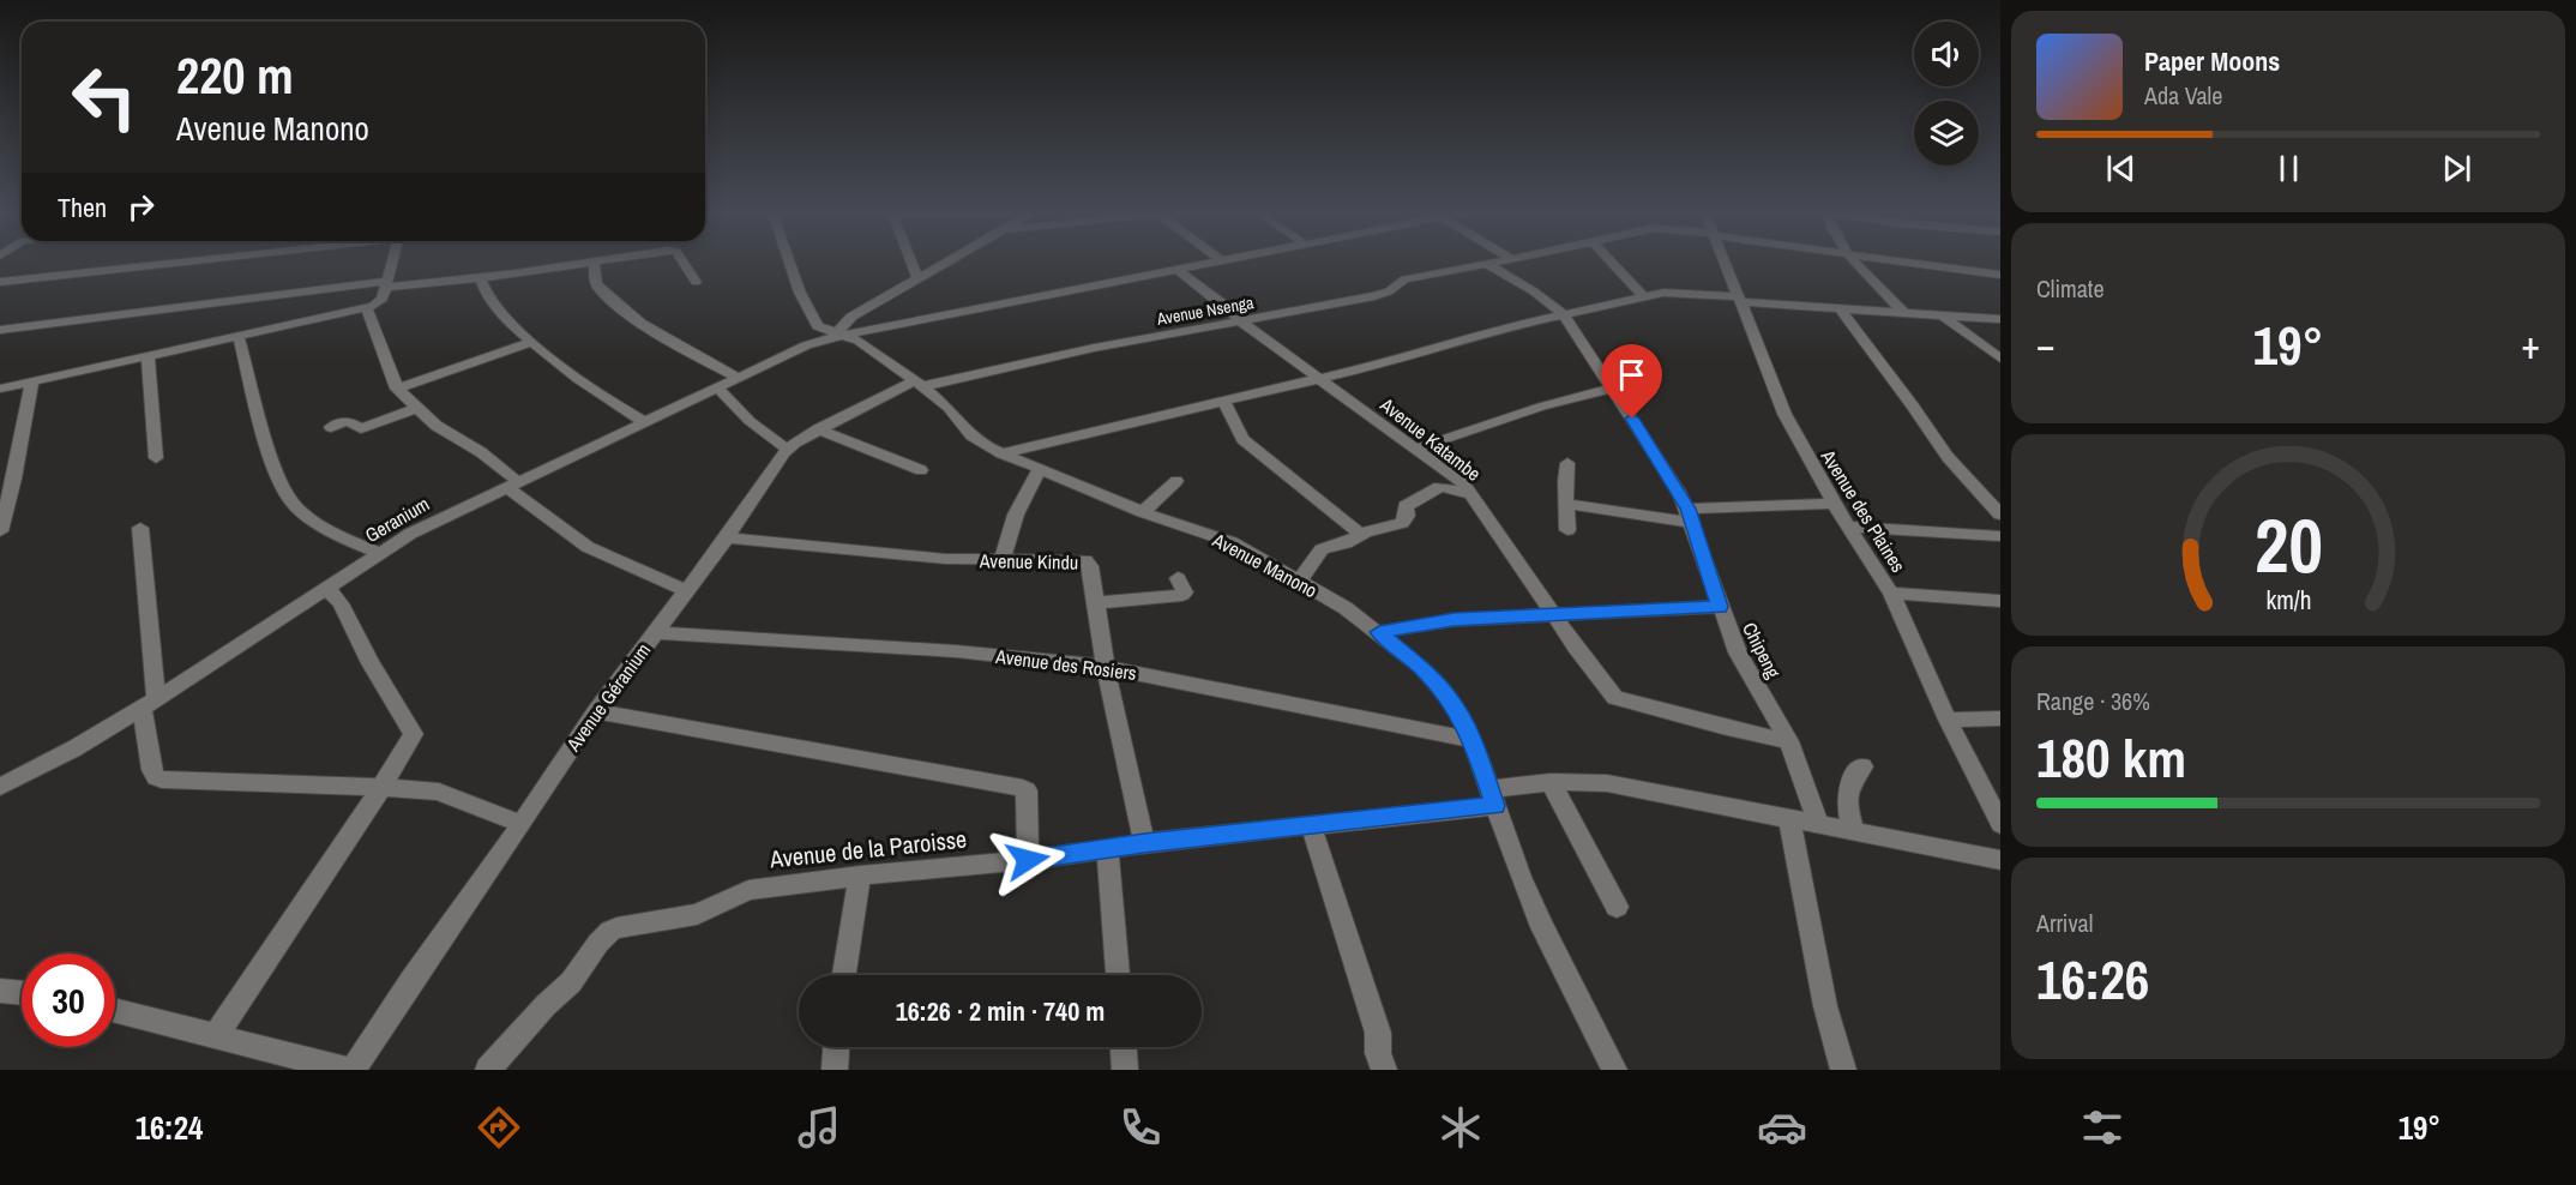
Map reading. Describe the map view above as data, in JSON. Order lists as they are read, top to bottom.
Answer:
{
  "streets": {
    "street": [
      "Avenue Nsenga",
      "Avenue Katambe",
      "Avenue des Plaines",
      "Geranium",
      "Avenue Kindu",
      "Avenue Manono",
      "Chipeng",
      "Avenue des Rosiers",
      "Avenue Géranium",
      "Avenue de la Paroisse"
    ]
  },
  "crossings": [
    ["Avenue Nsenga", "Avenue Katambe"],
    ["Avenue Nsenga", "Avenue Manono"],
    ["Avenue Nsenga", "Chipeng"],
    ["Avenue Nsenga", "Avenue Géranium"],
    ["Avenue Katambe", "Geranium"],
    ["Avenue Katambe", "Chipeng"],
    ["Geranium", "Avenue Manono"],
    ["Avenue Kindu", "Avenue des Rosiers"],
    ["Avenue Kindu", "Avenue Géranium"],
    ["Avenue Kindu", "Avenue de la Paroisse"],
    ["Avenue Manono", "Avenue des Rosiers"],
    ["Avenue Manono", "Avenue Géranium"],
    ["Avenue Manono", "Avenue de la Paroisse"],
    ["Chipeng", "Avenue de la Paroisse"],
    ["Avenue des Rosiers", "Avenue Géranium"]
  ],
  "page": {
    "turn": ["220 m", "Avenue Manono"],
    "song": ["Paper Moons", "Ada Vale"],
    "then": "Then",
    "tile": [
      "Climate",
      ["Range · 36%", "180 km"],
      ["Arrival", "16:26"]
    ],
    "heat": ["−", "19°", "+"],
    "limit": "30",
    "trip": "16:26 · 2 min · 740 m",
    "tabs": ["16:24", "19°"],
    "gauge": ["20", "km/h"]
  }
}
